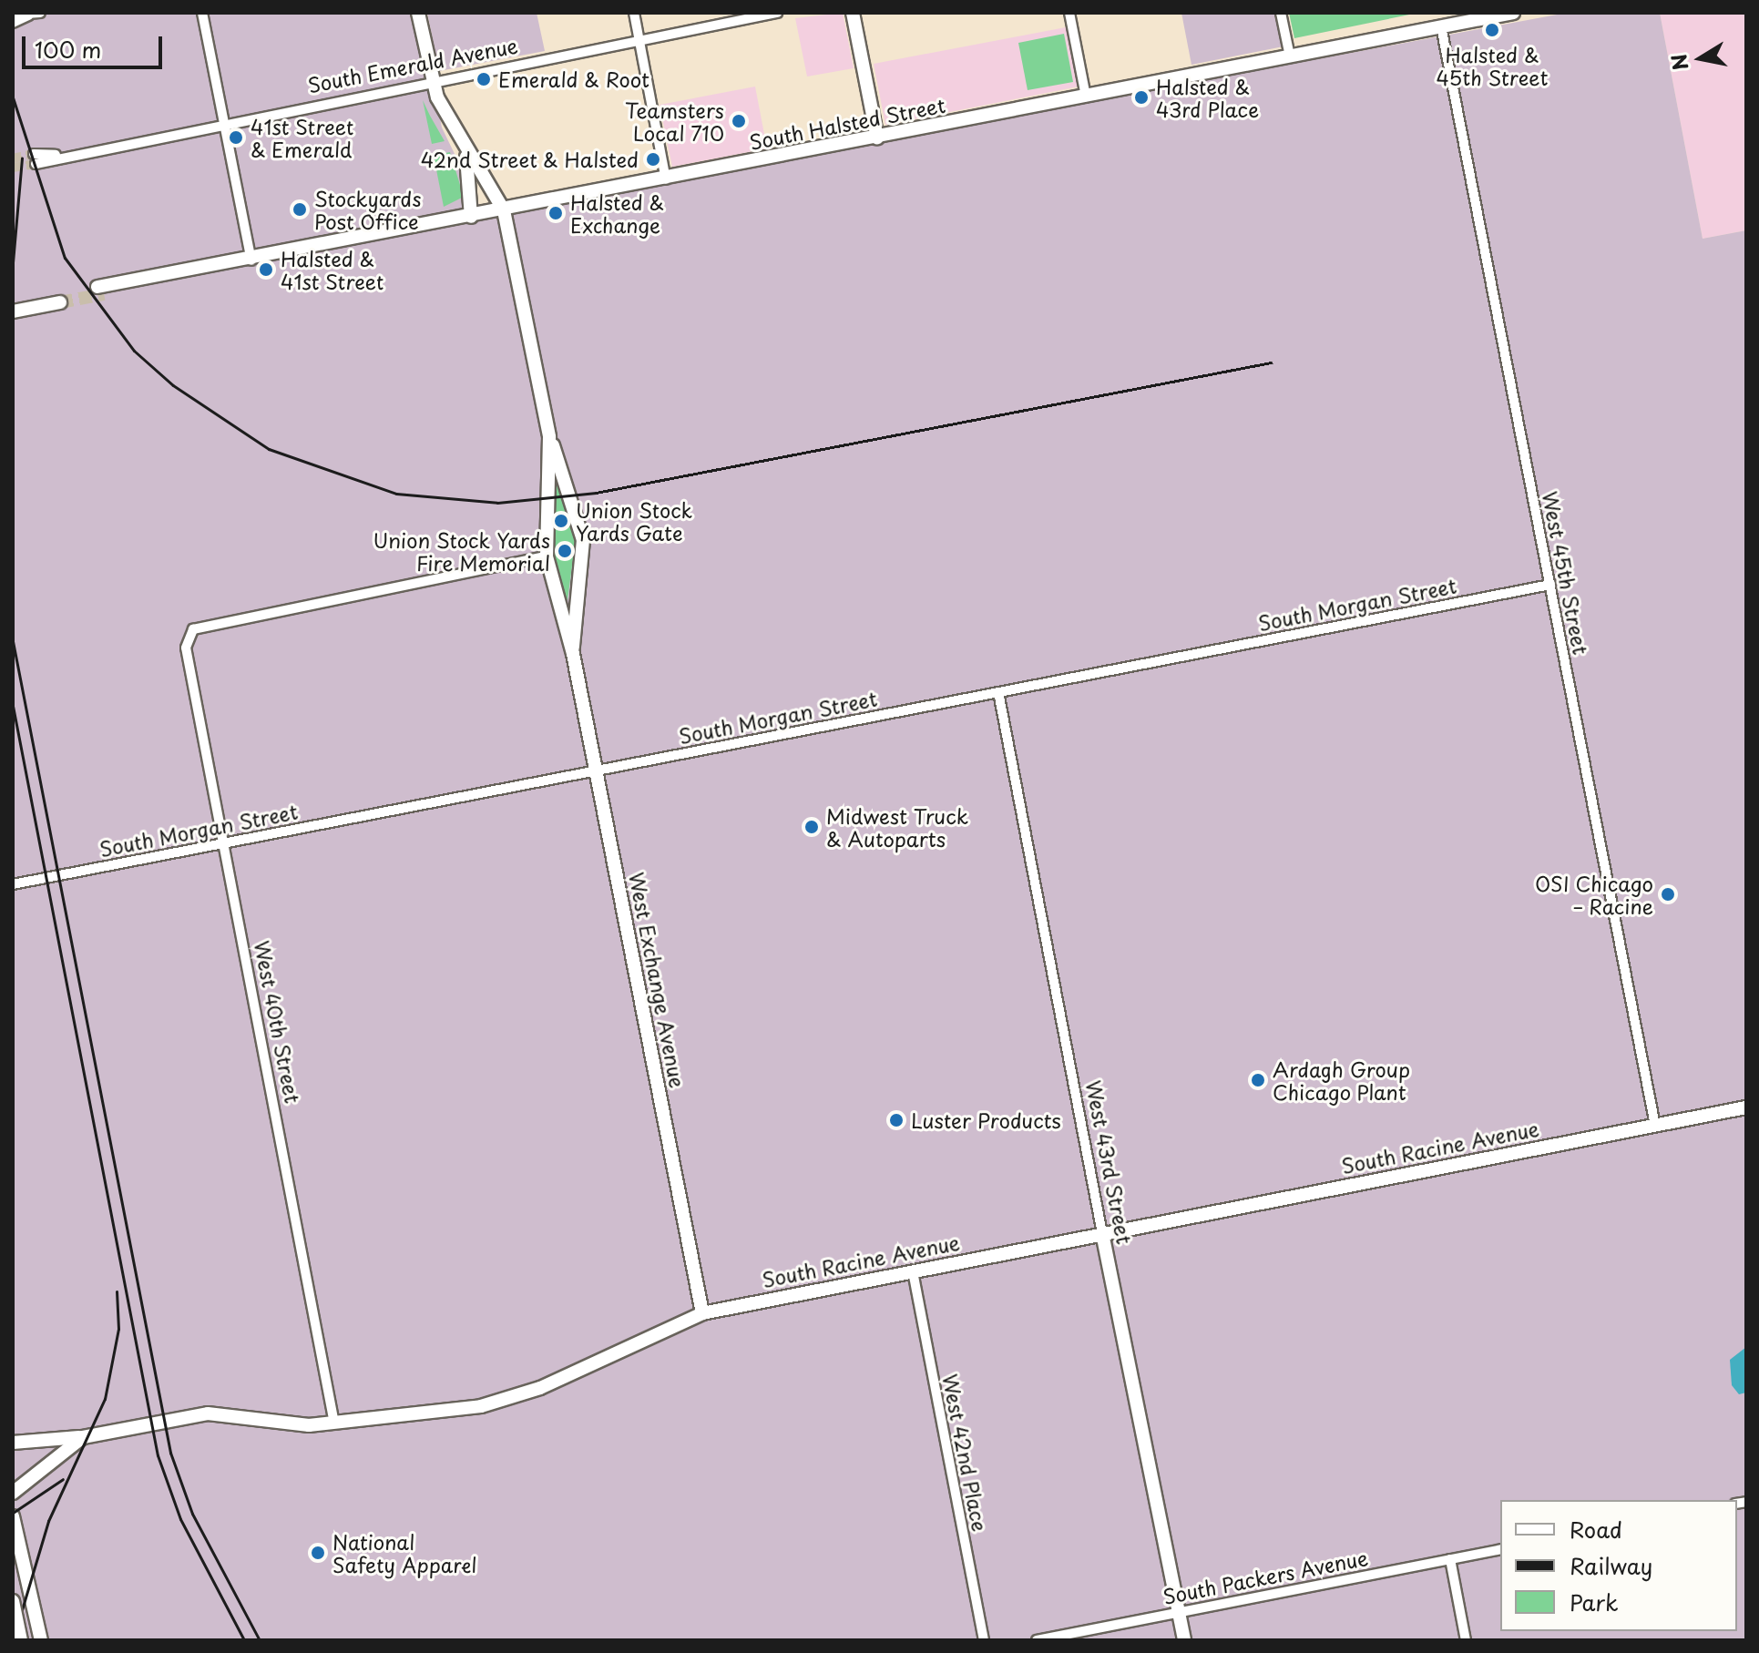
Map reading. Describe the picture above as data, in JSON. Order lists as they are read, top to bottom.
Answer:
{
  "streets": {
    "street": [
      "South Emerald Avenue",
      "South Halsted Street",
      "West 45th Street",
      "South Morgan Street",
      "West Exchange Avenue",
      "West 40th Street",
      "South Racine Avenue",
      "West 43rd Street",
      "West 42nd Place",
      "South Packers Avenue"
    ]
  },
  "crossings": [
    ["South Emerald Avenue", "West Exchange Avenue"],
    ["South Halsted Street", "West 45th Street"],
    ["South Halsted Street", "West Exchange Avenue"],
    ["West 45th Street", "South Morgan Street"],
    ["West 45th Street", "South Racine Avenue"],
    ["South Morgan Street", "West Exchange Avenue"],
    ["South Morgan Street", "West 40th Street"],
    ["South Morgan Street", "West 43rd Street"],
    ["West Exchange Avenue", "West 40th Street"],
    ["West Exchange Avenue", "South Racine Avenue"],
    ["West 40th Street", "South Racine Avenue"],
    ["South Racine Avenue", "West 43rd Street"],
    ["South Racine Avenue", "West 42nd Place"],
    ["West 43rd Street", "South Packers Avenue"]
  ],
  "places": [
    "Halsted & 45th Street",
    "Emerald & Root",
    "Halsted & 43rd Place",
    "Teamsters Local 710",
    "41st Street & Emerald",
    "42nd Street & Halsted",
    "Stockyards Post Office",
    "Halsted & Exchange",
    "Halsted & 41st Street",
    "Union Stock Yards Gate",
    "Union Stock Yards Fire Memorial",
    "Midwest Truck & Autoparts",
    "OSI Chicago – Racine",
    "Ardagh Group Chicago Plant",
    "Luster Products",
    "National Safety Apparel"
  ],
  "legend": ["Road", "Railway", "Park"],
  "scale_bar": "100 m",
  "north": "left"
}
